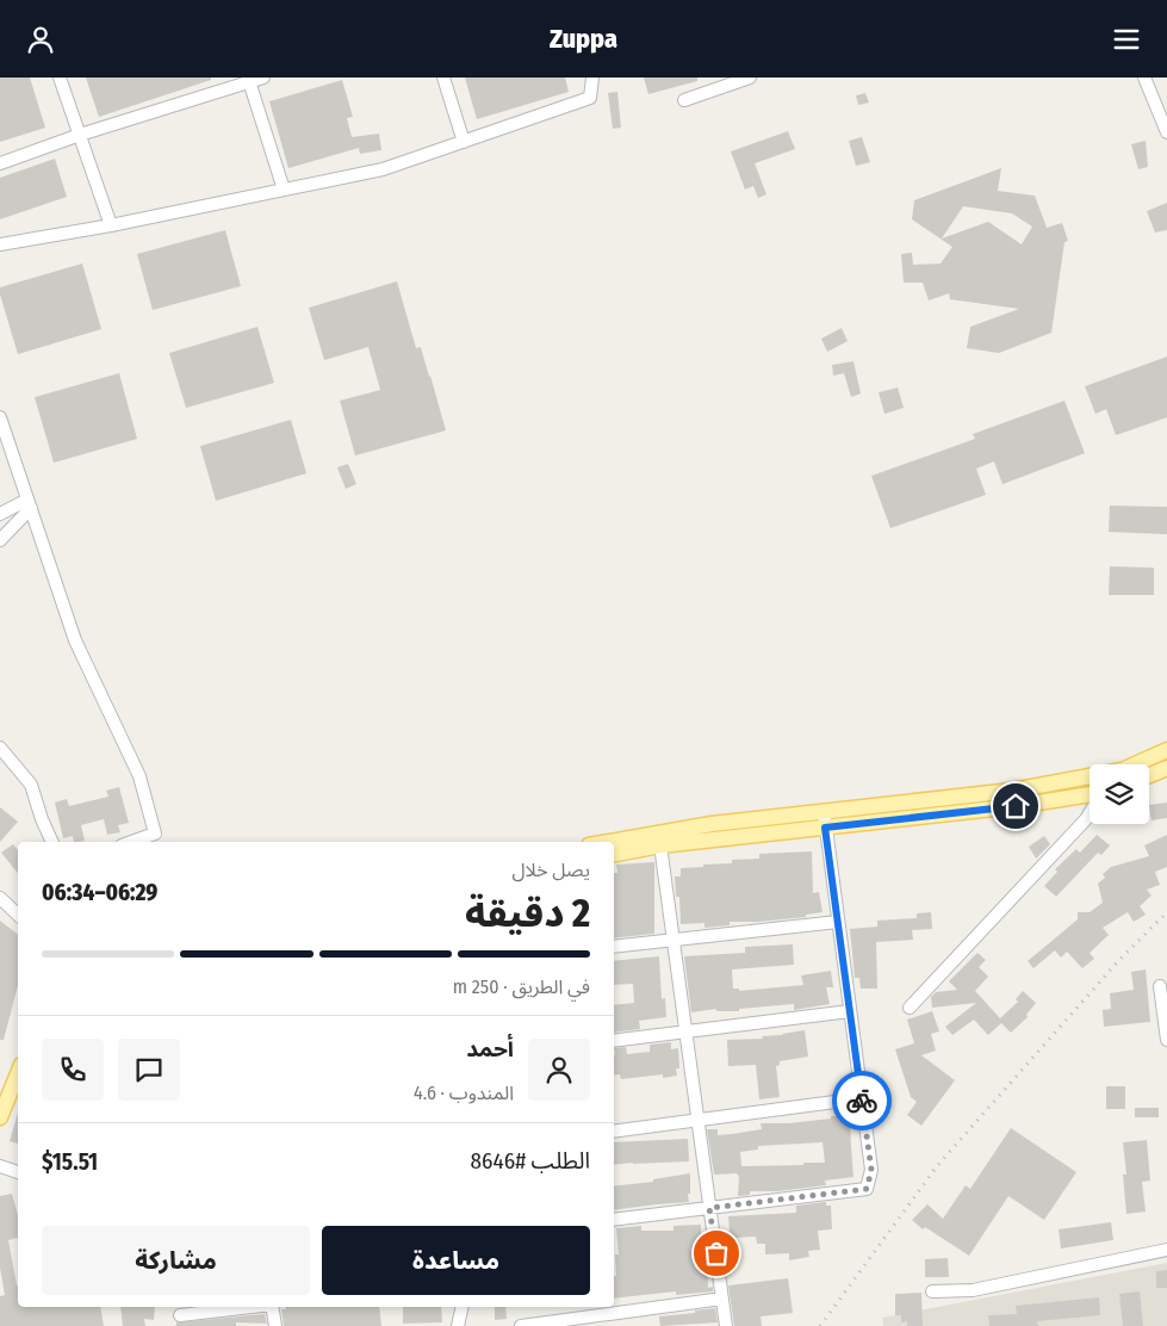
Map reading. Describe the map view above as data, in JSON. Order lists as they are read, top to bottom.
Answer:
{
  "page": {
    "header": "Zuppa",
    "heading": ["2 دقيقة", "يصل خلال", "06:29–06:34"],
    "panel": [
      "أحمد",
      "المندوب · 4.6",
      "الطلب #8646",
      "$15.51"
    ],
    "bar": "في الطريق · 250 m",
    "buttons": ["مساعدة", "مشاركة"]
  }
}
